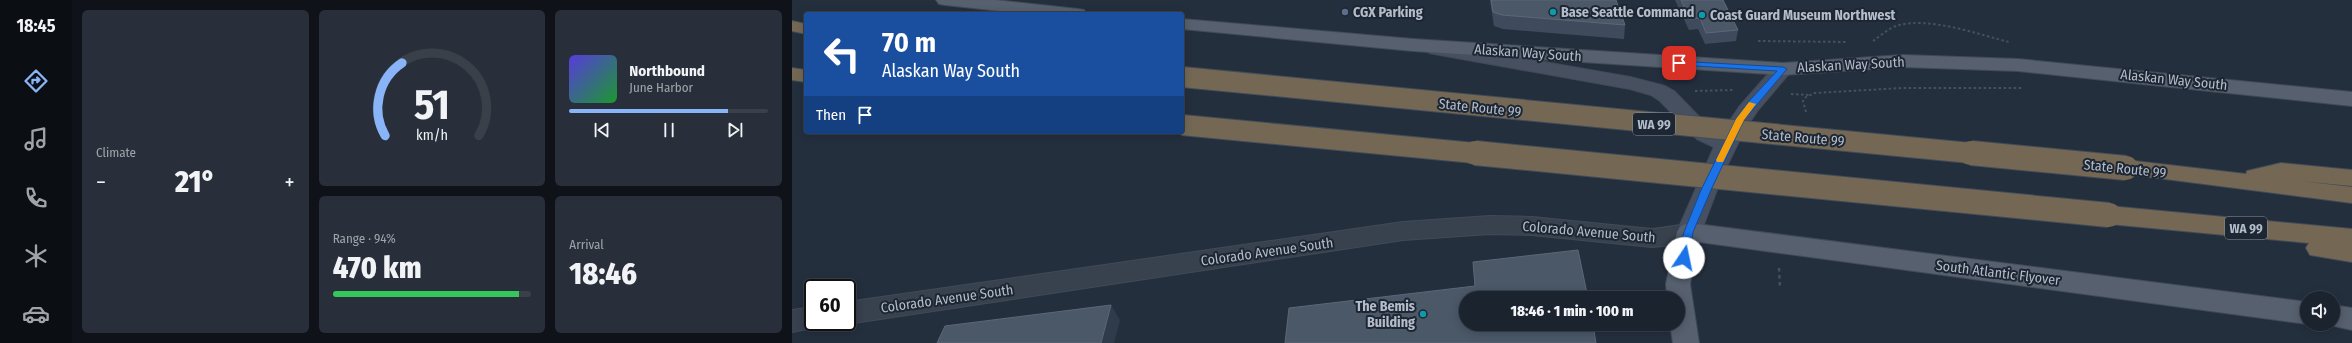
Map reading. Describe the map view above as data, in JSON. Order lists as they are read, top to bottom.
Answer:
{
  "streets": {
    "highway": ["State Route 99", "WA 99"],
    "main road": ["Alaskan Way South", "South Atlantic Flyover"],
    "street": ["Colorado Avenue South"]
  },
  "crossings": [
    ["Colorado Avenue South", "South Atlantic Flyover"]
  ],
  "places": [
    "CGX Parking",
    "Base Seattle Command",
    "Coast Guard Museum Northwest",
    "The Bemis Building"
  ],
  "page": {
    "tabs": "18:45",
    "tile": [
      "Climate",
      ["Range · 94%", "470 km"],
      ["Arrival", "18:46"]
    ],
    "turn": ["70 m", "Alaskan Way South"],
    "song": ["Northbound", "June Harbor"],
    "then": "Then",
    "heat": ["−", "21°", "+"],
    "limit": "60",
    "trip": "18:46 · 1 min · 100 m",
    "gauge": ["51", "km/h"]
  }
}
